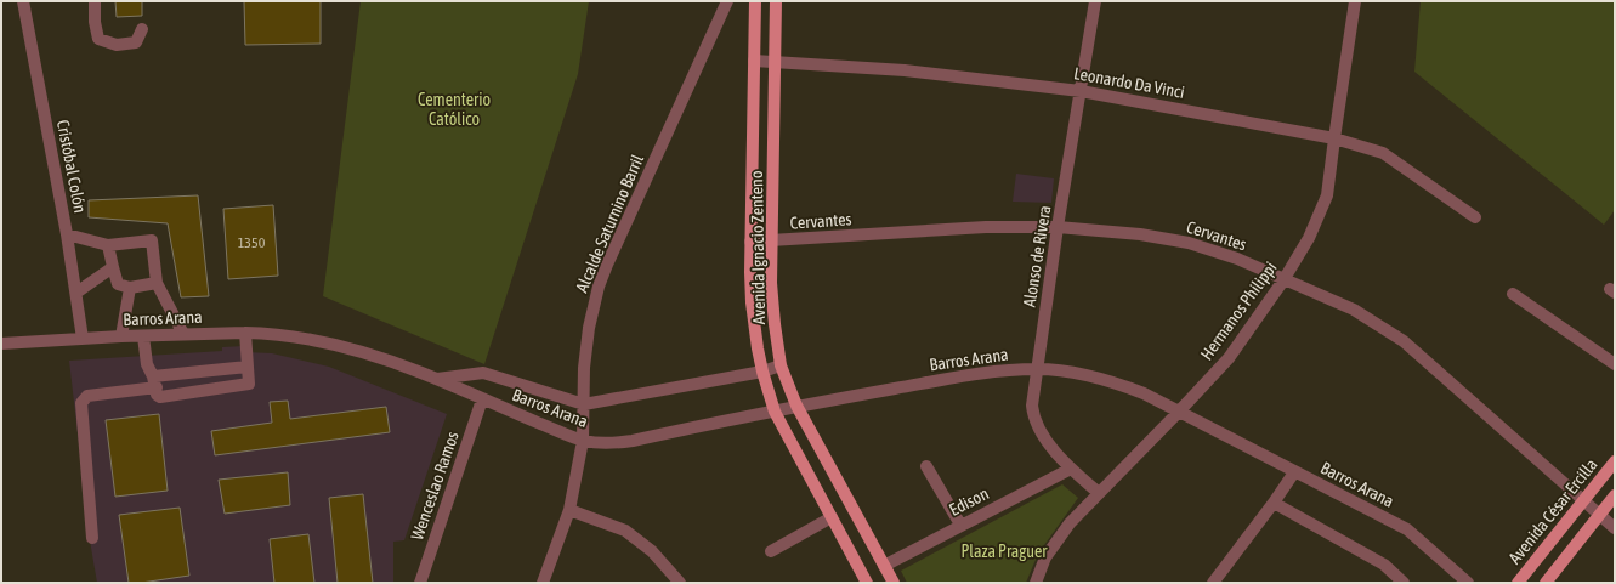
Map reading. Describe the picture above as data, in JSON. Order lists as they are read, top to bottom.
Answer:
{
  "streets": {
    "main road": ["Avenida Ignacio Zenteno", "Avenida César Ercilla"],
    "street": [
      "Leonardo Da Vinci",
      "Cristóbal Colón",
      "Cervantes",
      "Alcalde Saturnino Barril",
      "Alonso de Rivera",
      "Hermanos Philippi",
      "Barros Arana",
      "Wenceslao Ramos",
      "Edison"
    ]
  },
  "crossings": [
    ["Leonardo Da Vinci", "Avenida Ignacio Zenteno"],
    ["Leonardo Da Vinci", "Alonso de Rivera"],
    ["Leonardo Da Vinci", "Hermanos Philippi"],
    ["Cristóbal Colón", "Barros Arana"],
    ["Cervantes", "Avenida Ignacio Zenteno"],
    ["Cervantes", "Alonso de Rivera"],
    ["Cervantes", "Hermanos Philippi"],
    ["Cervantes", "Avenida César Ercilla"],
    ["Alcalde Saturnino Barril", "Barros Arana"],
    ["Avenida Ignacio Zenteno", "Barros Arana"],
    ["Avenida Ignacio Zenteno", "Edison"],
    ["Alonso de Rivera", "Hermanos Philippi"],
    ["Alonso de Rivera", "Barros Arana"],
    ["Alonso de Rivera", "Edison"],
    ["Hermanos Philippi", "Barros Arana"],
    ["Barros Arana", "Wenceslao Ramos"]
  ],
  "parks": ["Cementerio Católico", "Plaza Praguer"],
  "house_numbers": ["1350"]
}
